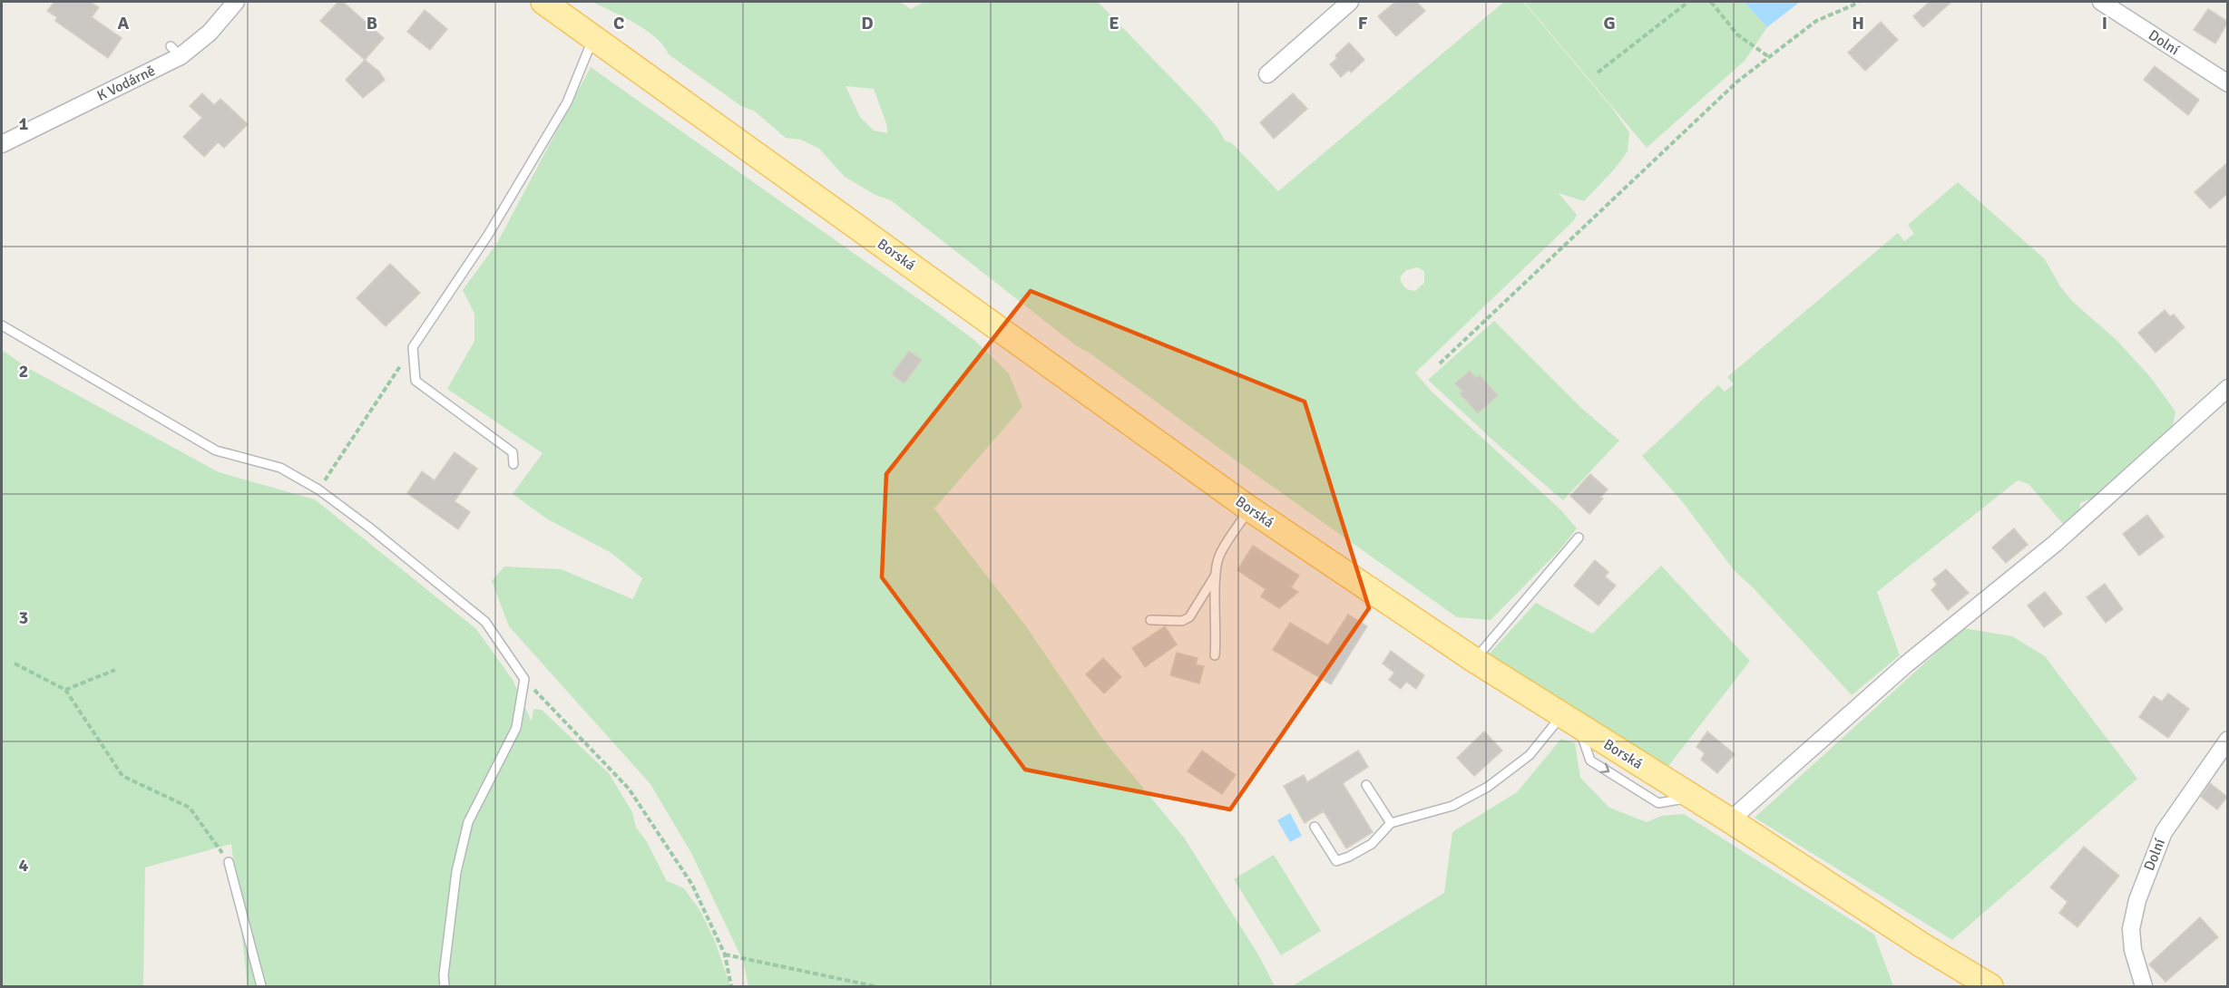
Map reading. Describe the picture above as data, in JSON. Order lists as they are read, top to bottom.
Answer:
{
  "streets": {
    "main road": ["Borská"],
    "street": ["Dolní", "K Vodárně"]
  },
  "grid": {
    "columns": [
      "A",
      "B",
      "C",
      "D",
      "E",
      "F",
      "G",
      "H",
      "I"
    ],
    "rows": [
      "1",
      "2",
      "3",
      "4"
    ]
  }
}
